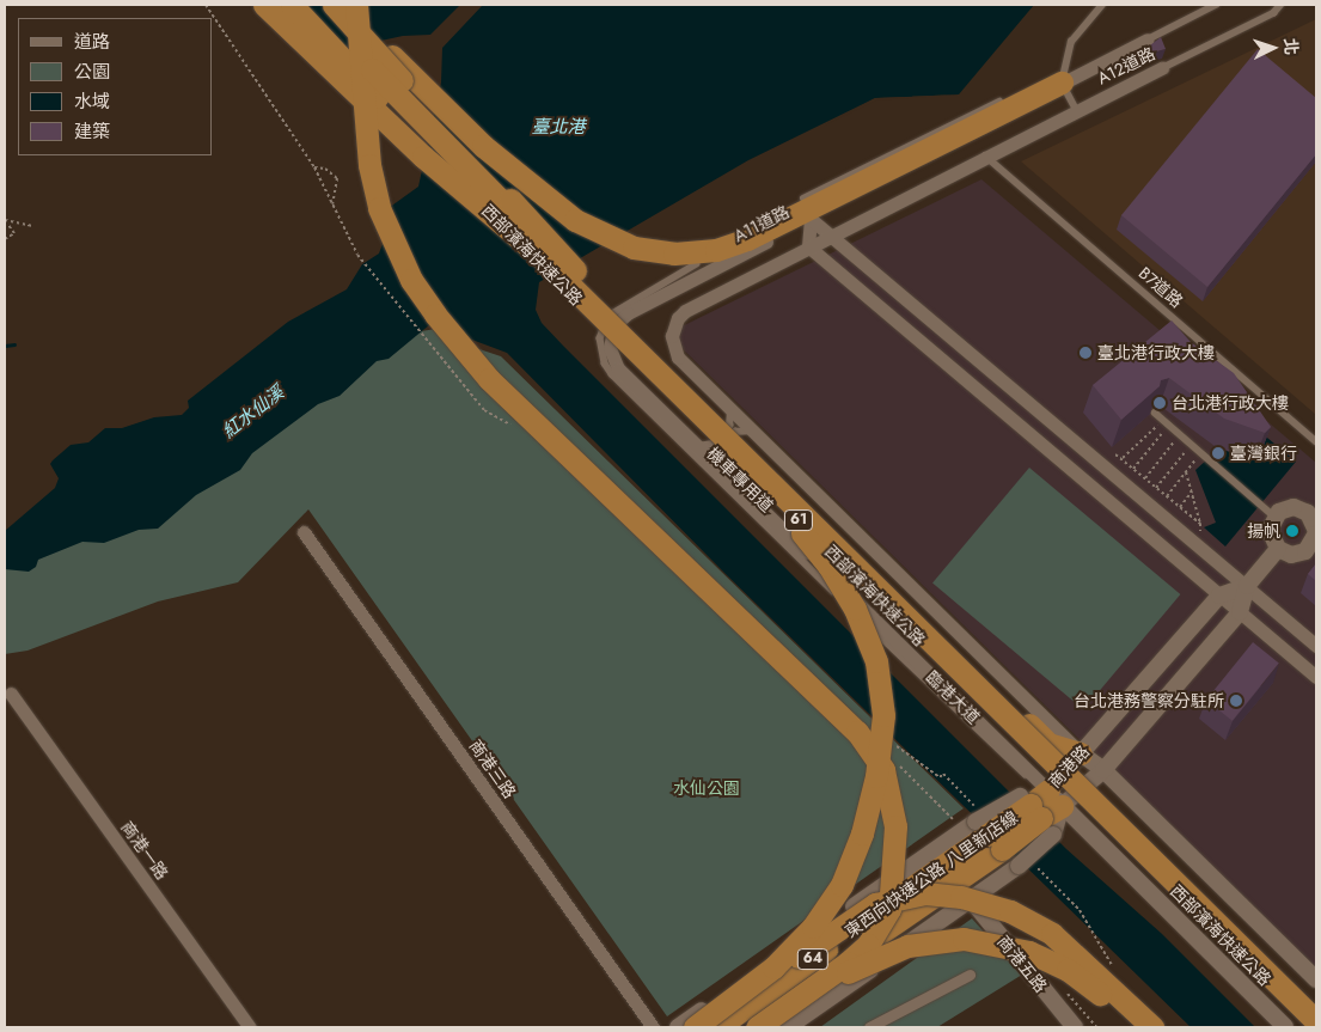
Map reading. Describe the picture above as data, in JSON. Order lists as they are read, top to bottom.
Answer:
{
  "streets": {
    "highway": [
      "西部濱海快速公路",
      "61",
      "東西向快速公路 八里新店線",
      "64"
    ],
    "street": [
      "A12道路",
      "A11道路",
      "臨港大道",
      "商港路",
      "商港三路",
      "商港一路",
      "商港五路"
    ],
    "lane": ["B7道路", "機車專用道"]
  },
  "crossings": [
    ["A12道路", "A11道路"],
    ["A12道路", "B7道路"],
    ["A11道路", "臨港大道"],
    ["機車專用道", "臨港大道"],
    ["機車專用道", "商港路"],
    ["機車專用道", "東西向快速公路 八里新店線"],
    ["臨港大道", "商港路"],
    ["臨港大道", "東西向快速公路 八里新店線"],
    ["商港路", "東西向快速公路 八里新店線"]
  ],
  "water": ["臺北港", "紅水仙溪"],
  "parks": ["水仙公園"],
  "places": [
    "臺北港行政大樓",
    "台北港行政大樓",
    "臺灣銀行",
    "揚帆",
    "台北港務警察分駐所"
  ],
  "legend": [
    "道路",
    "公園",
    "水域",
    "建築"
  ],
  "north": "right"
}
